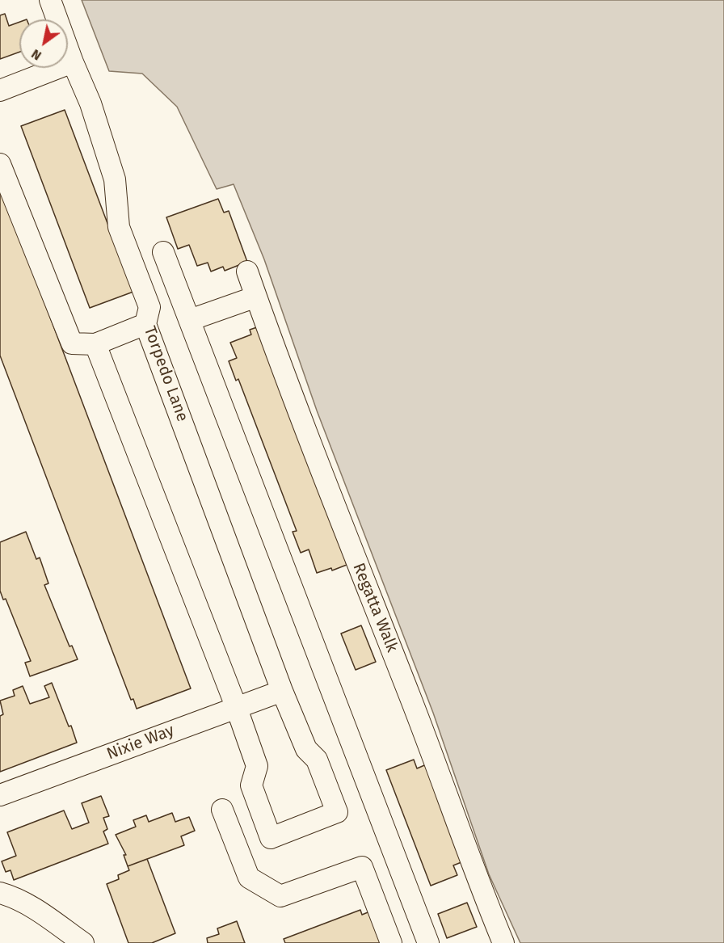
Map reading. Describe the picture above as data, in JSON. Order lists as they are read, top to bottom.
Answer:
{
  "streets": {
    "street": ["Torpedo Lane", "Regatta Walk", "Nixie Way"]
  },
  "crossings": [
    ["Torpedo Lane", "Nixie Way"]
  ],
  "north": "bottom left"
}
